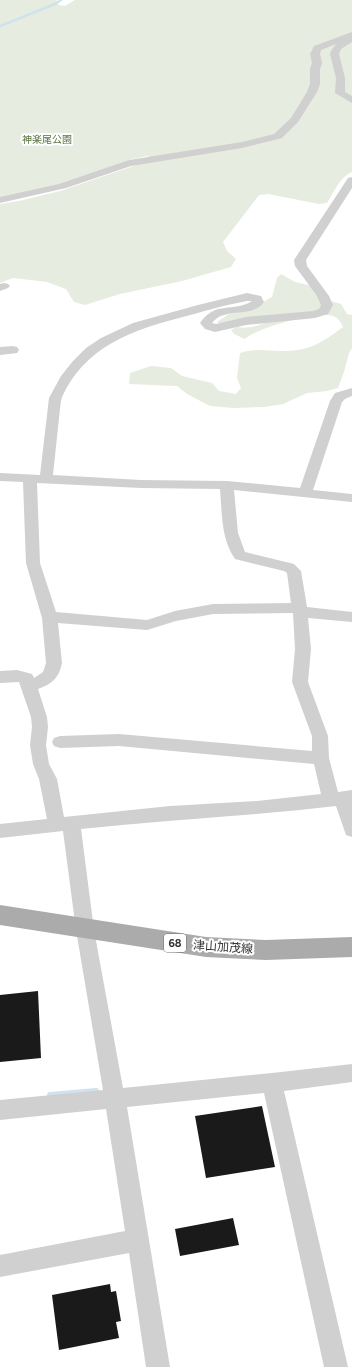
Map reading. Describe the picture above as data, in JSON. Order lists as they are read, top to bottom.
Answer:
{
  "streets": {
    "main road": ["68", "津山加茂線"]
  },
  "parks": ["神楽尾公園"]
}
